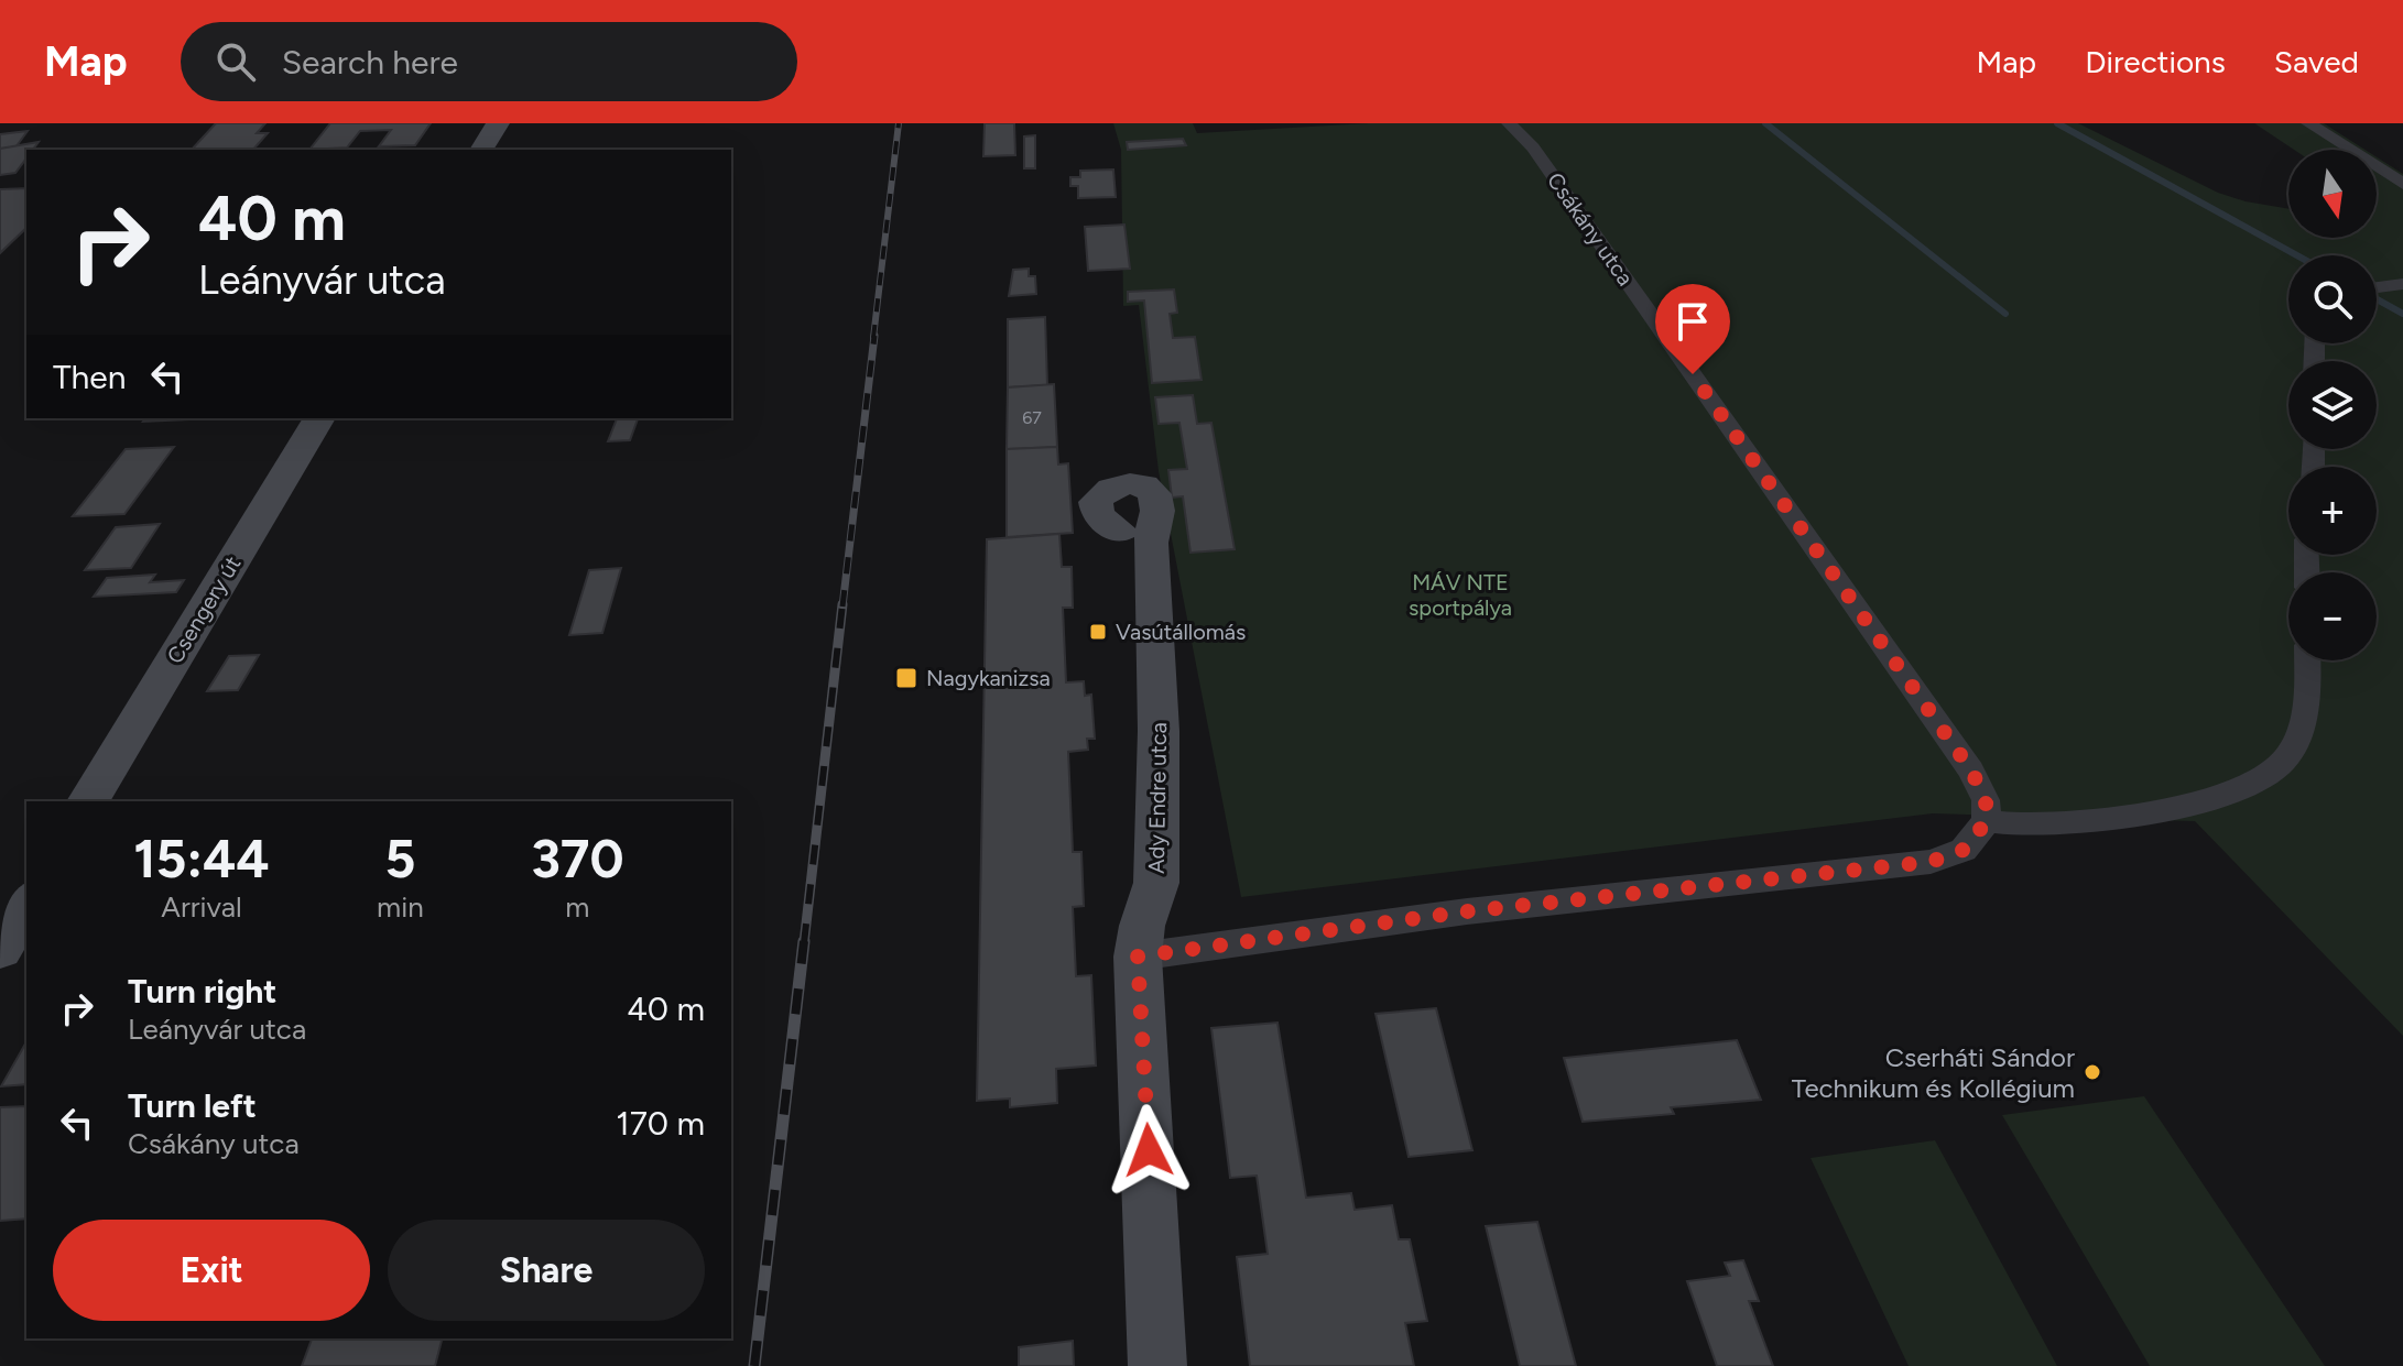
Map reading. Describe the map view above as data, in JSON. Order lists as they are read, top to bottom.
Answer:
{
  "streets": {
    "street": ["Csákány utca", "Csengery út", "Ady Endre utca"]
  },
  "parks": ["MÁV NTE sportpálya"],
  "places": {
    "transit": ["Vasútállomás", "Nagykanizsa"],
    "other": ["Cserháti Sándor Technikum és Kollégium"]
  },
  "house_numbers": ["67"],
  "north": "bottom",
  "page": {
    "header": "Map",
    "search": "Search here",
    "nav": ["Map", "Directions", "Saved"],
    "map_buttons": ["+", "−"],
    "turn": ["40 m", "Leányvár utca"],
    "then": "Then",
    "eta": [
      "15:44",
      "Arrival",
      "5",
      "min",
      "370",
      "m"
    ],
    "list": [
      {
        "name": "Turn right",
        "note": "Leányvár utca",
        "value": "40 m"
      },
      {
        "name": "Turn left",
        "note": "Csákány utca",
        "value": "170 m"
      }
    ],
    "buttons": ["Exit", "Share"]
  }
}
